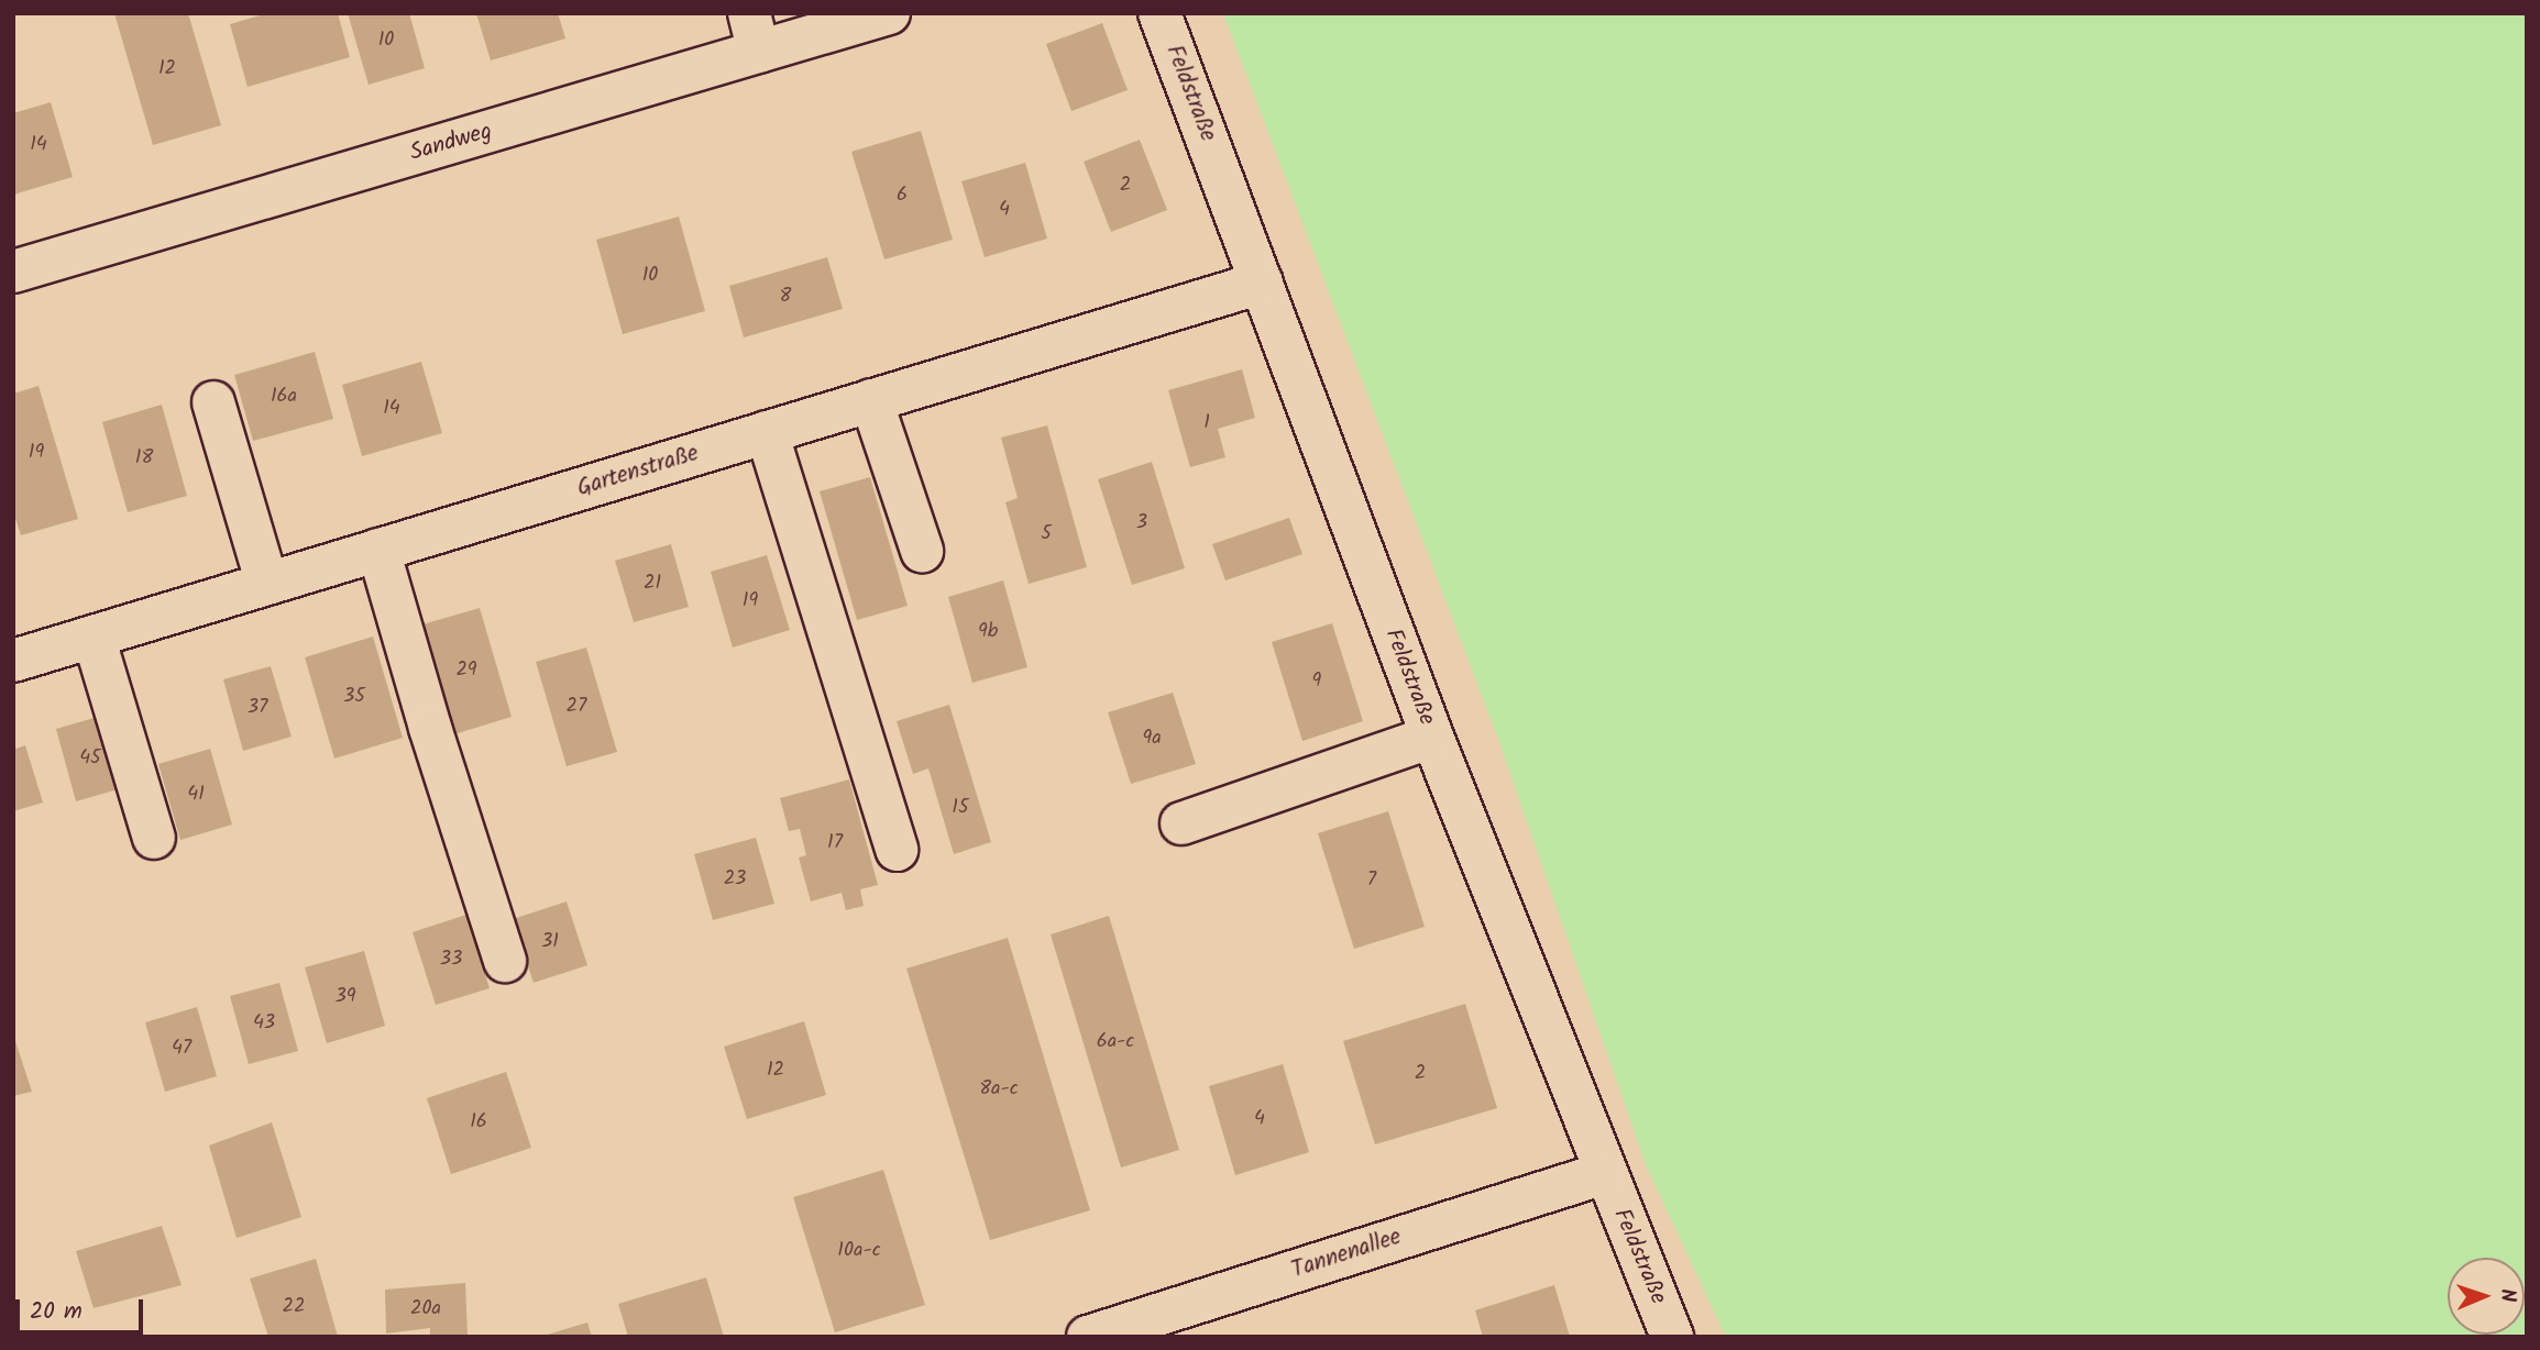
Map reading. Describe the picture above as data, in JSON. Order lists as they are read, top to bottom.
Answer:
{
  "streets": {
    "street": [
      "Feldstraße",
      "Sandweg",
      "Gartenstraße",
      "Tannenallee"
    ]
  },
  "crossings": [
    ["Feldstraße", "Gartenstraße"],
    ["Feldstraße", "Tannenallee"]
  ],
  "house_numbers": [
    "10",
    "12",
    "14",
    "2",
    "6",
    "4",
    "10",
    "8",
    "16a",
    "14",
    "1",
    "19",
    "18",
    "3",
    "5",
    "21",
    "19",
    "9b",
    "29",
    "9",
    "35",
    "27",
    "37",
    "9a",
    "45",
    "41",
    "15",
    "17",
    "23",
    "7",
    "31",
    "33",
    "39",
    "43",
    "6a-c",
    "47",
    "12",
    "2",
    "8a-c",
    "4",
    "16",
    "10a-c",
    "22",
    "20a"
  ],
  "scale_bar": "20 m",
  "north": "right"
}
